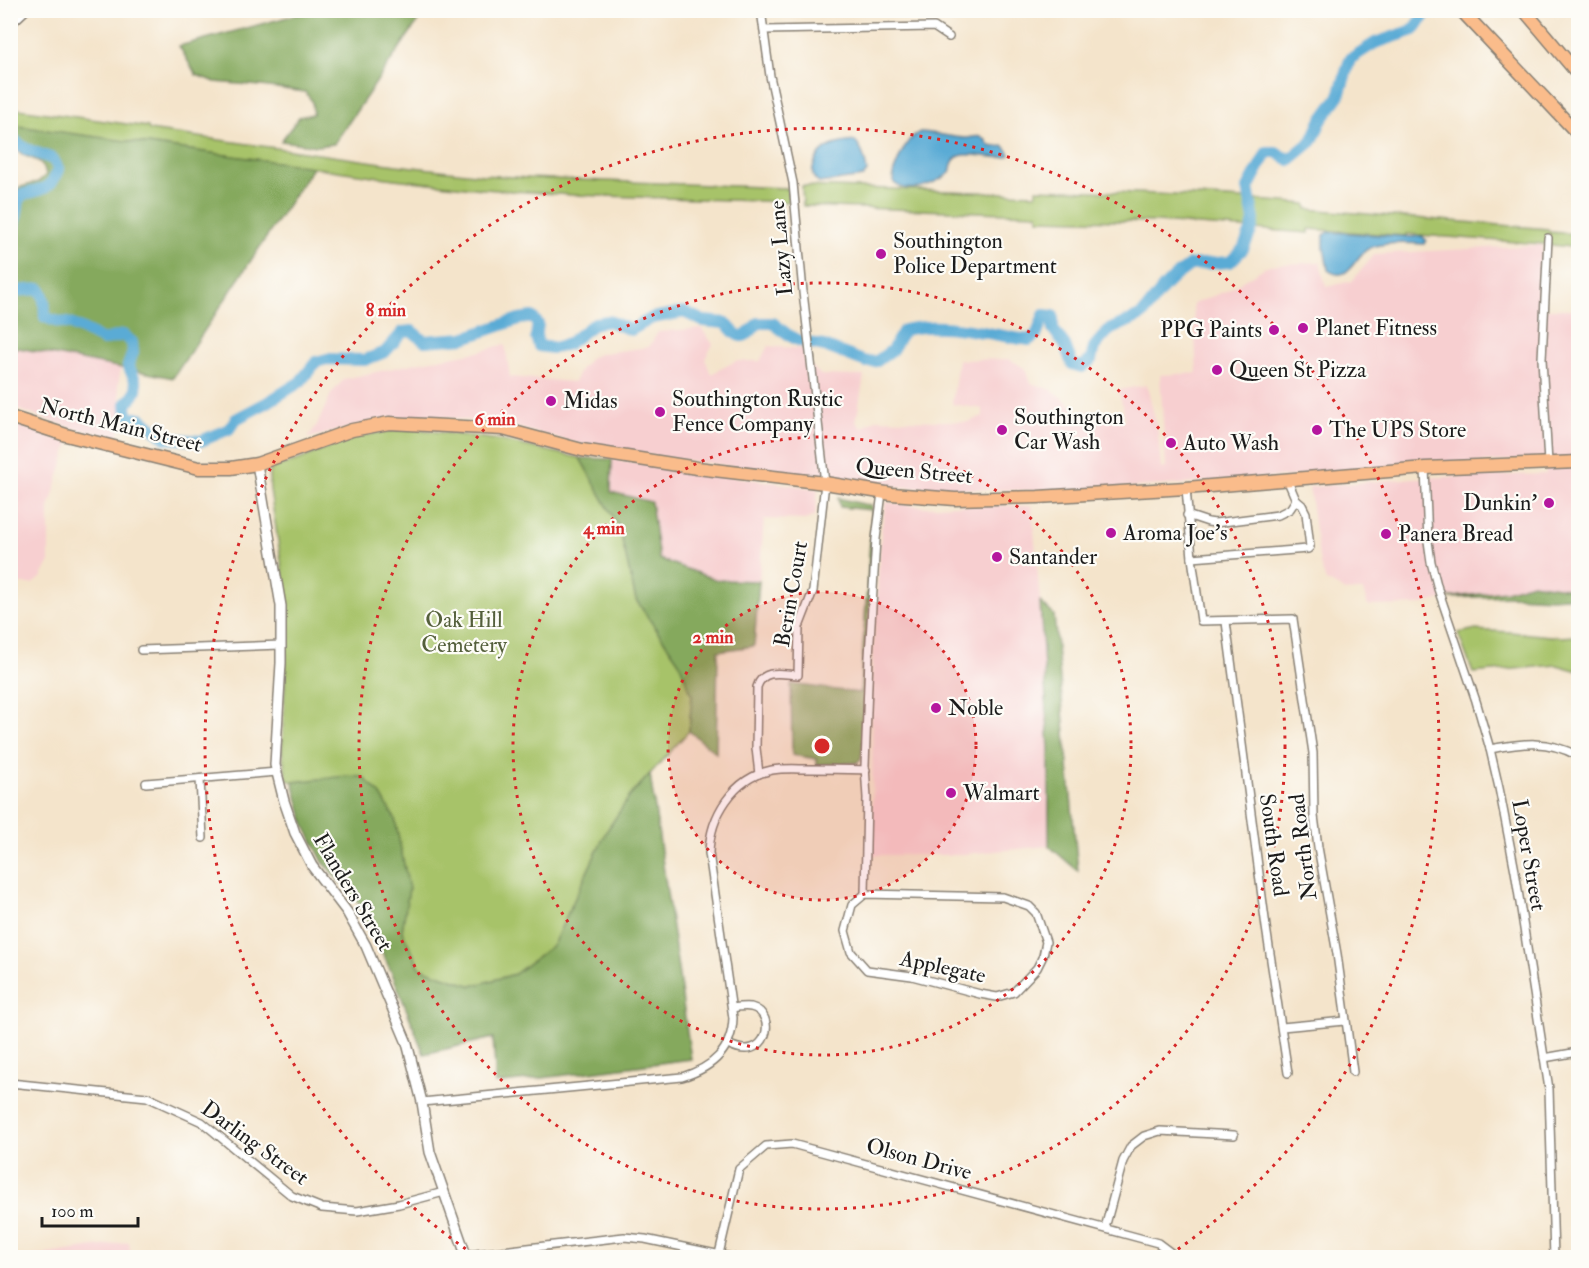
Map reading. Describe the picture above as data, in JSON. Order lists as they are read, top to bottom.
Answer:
{
  "streets": {
    "highway": ["North Main Street", "Queen Street"],
    "street": [
      "Lazy Lane",
      "Berin Court",
      "South Road",
      "North Road",
      "Loper Street",
      "Flanders Street",
      "Applegate",
      "Darling Street",
      "Olson Drive"
    ]
  },
  "crossings": [
    ["Lazy Lane", "Queen Street"],
    ["Lazy Lane", "Berin Court"],
    ["North Main Street", "Queen Street"],
    ["North Main Street", "Flanders Street"],
    ["Queen Street", "Berin Court"],
    ["Queen Street", "Loper Street"],
    ["Queen Street", "Flanders Street"],
    ["South Road", "North Road"],
    ["Flanders Street", "Darling Street"]
  ],
  "parks": ["Oak Hill Cemetery"],
  "places": [
    "Southington Police Department",
    "Planet Fitness",
    "PPG Paints",
    "Queen St Pizza",
    "Midas",
    "Southington Rustic Fence Company",
    "Southington Car Wash",
    "The UPS Store",
    "Auto Wash",
    "Dunkin'",
    "Aroma Joe's",
    "Panera Bread",
    "Santander",
    "Noble",
    "Walmart"
  ],
  "scale_bar": "100 m",
  "rings": [
    "8 min",
    "6 min",
    "4 min",
    "2 min"
  ]
}
